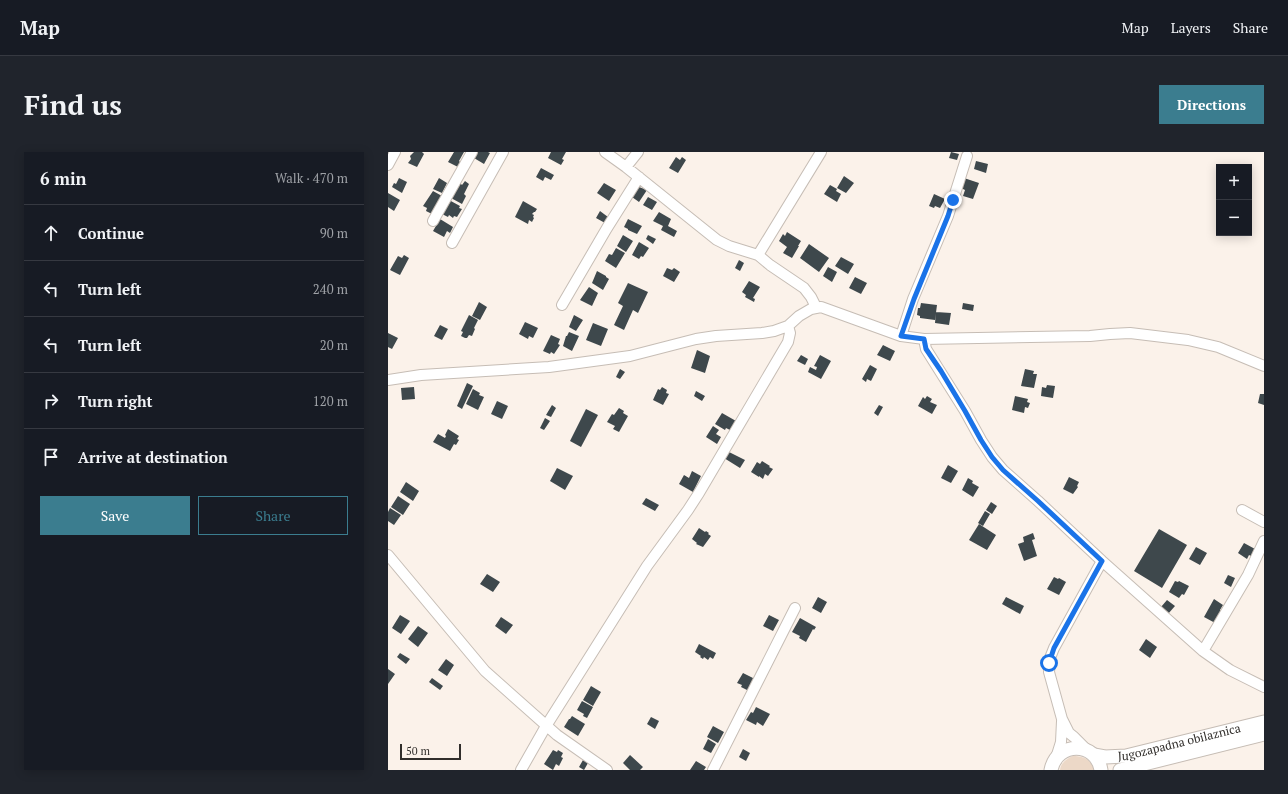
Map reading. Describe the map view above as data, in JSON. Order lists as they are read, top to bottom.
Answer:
{
  "streets": {
    "main road": ["Jugozapadna obilaznica"]
  },
  "scale_bar": "50 m",
  "page": {
    "header": "Map",
    "nav": ["Map", "Layers", "Share"],
    "buttons": [
      "Directions",
      ["Save", "Share"]
    ],
    "title": "Find us",
    "heading": ["6 min", "Walk · 470 m"],
    "map_buttons": ["+", "−"],
    "list": [
      ["Continue", "90 m"],
      ["Turn left", "240 m"],
      ["Turn left", "20 m"],
      ["Turn right", "120 m"],
      "Arrive at destination"
    ],
    "scale": "50 m"
  }
}
